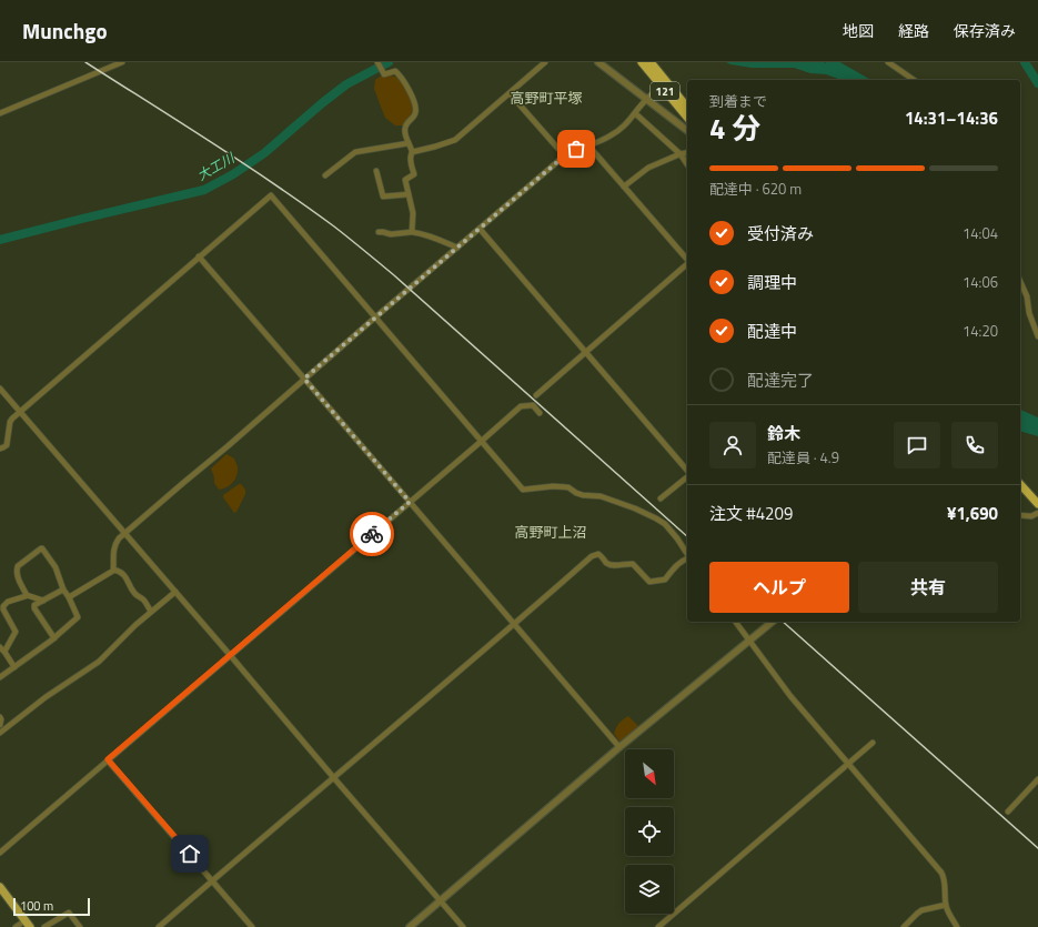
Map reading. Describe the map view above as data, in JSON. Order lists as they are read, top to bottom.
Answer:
{
  "streets": {
    "highway": ["121"]
  },
  "districts": ["高野町平塚", "高野町上沼"],
  "water": ["大工川"],
  "scale_bar": "100 m",
  "north": "bottom right",
  "page": {
    "header": "Munchgo",
    "nav": ["地図", "経路", "保存済み"],
    "heading": ["4 分", "到着まで", "14:31–14:36"],
    "panel": [
      "鈴木",
      "配達員 · 4.9",
      "注文 #4209",
      "¥1,690"
    ],
    "bar": "配達中 · 620 m",
    "list": [
      ["受付済み", "14:04"],
      ["調理中", "14:06"],
      ["配達中", "14:20"],
      "配達完了"
    ],
    "buttons": ["ヘルプ", "共有"],
    "scale": "100 m"
  }
}
